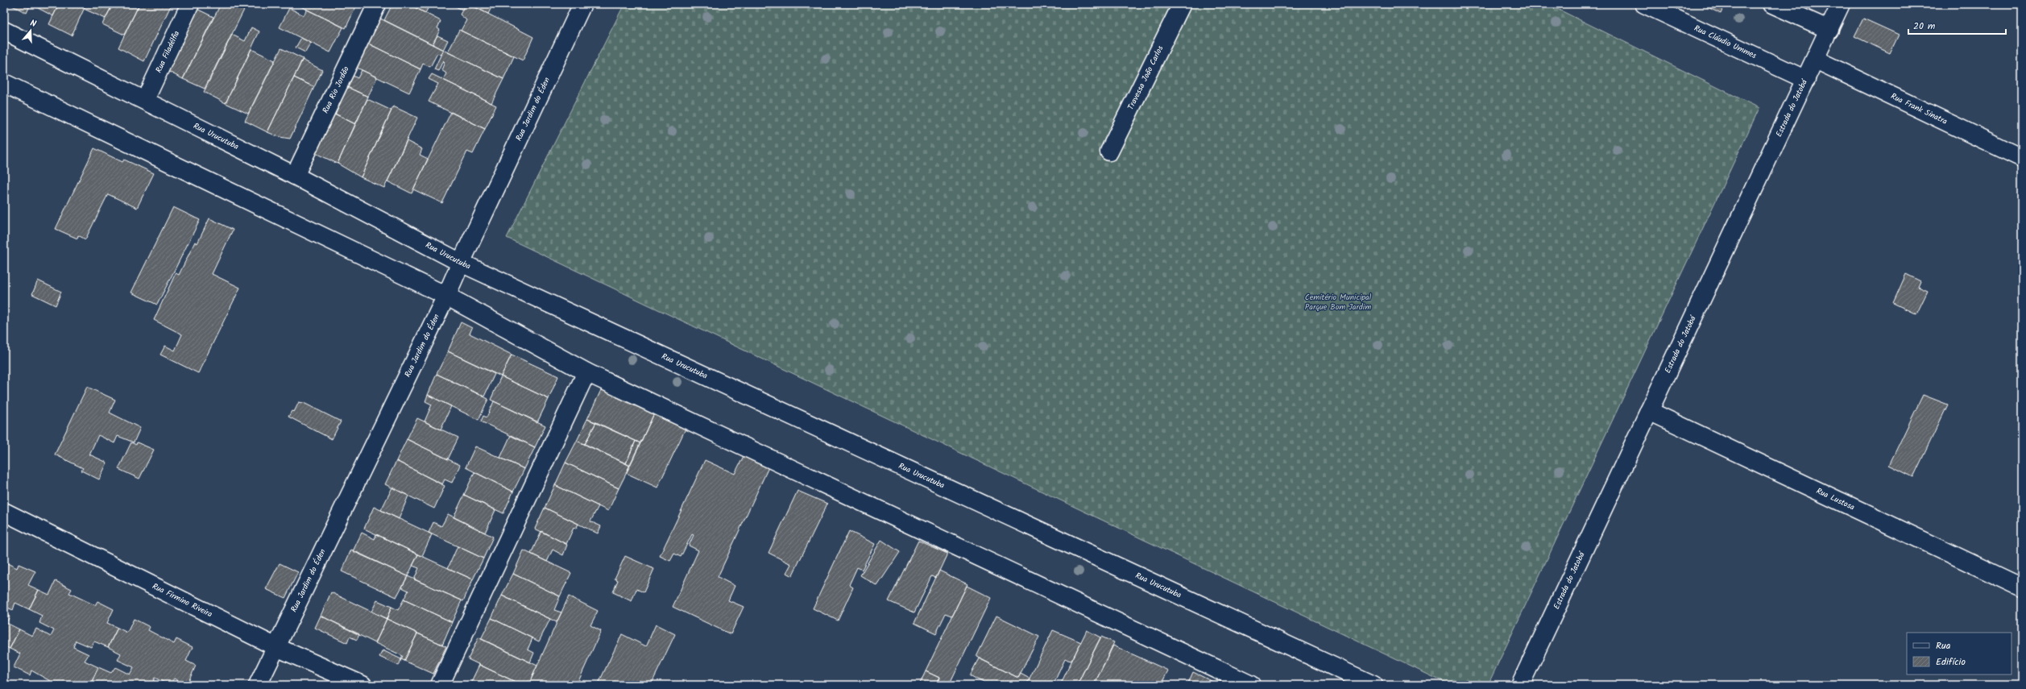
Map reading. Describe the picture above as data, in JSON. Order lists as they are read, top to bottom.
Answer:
{
  "streets": {
    "street": [
      "Rua Cláudio Ummes",
      "Rua Filadélfia",
      "Travessa João Carlos",
      "Rua Rio Jordão",
      "Rua Jardim do Éden",
      "Estrada do Jatobá",
      "Rua Frank Sinatra",
      "Rua Urucutuba",
      "Rua Lustosa",
      "Rua Firmino Riveira"
    ]
  },
  "crossings": [
    ["Rua Cláudio Ummes", "Estrada do Jatobá"],
    ["Rua Filadélfia", "Rua Urucutuba"],
    ["Rua Rio Jordão", "Rua Urucutuba"],
    ["Rua Jardim do Éden", "Rua Urucutuba"],
    ["Rua Jardim do Éden", "Rua Firmino Riveira"],
    ["Estrada do Jatobá", "Rua Frank Sinatra"],
    ["Estrada do Jatobá", "Rua Lustosa"]
  ],
  "parks": ["Cemitério Municipal Parque Bom Jardim"],
  "legend": ["Rua", "Edifício"],
  "scale_bar": "20 m",
  "north": "top"
}
